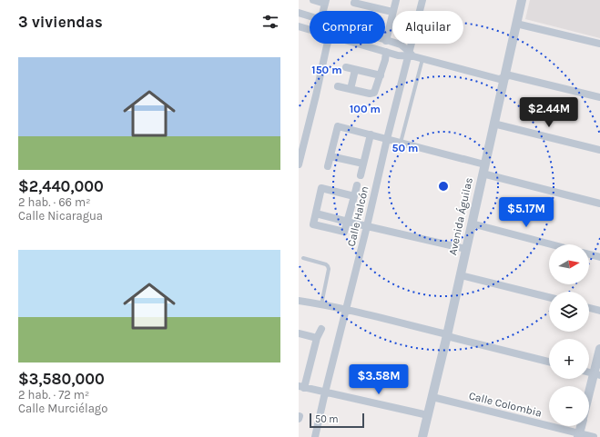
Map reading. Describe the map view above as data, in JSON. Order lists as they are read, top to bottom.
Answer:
{
  "streets": {
    "street": ["Calle Halcón", "Avenida Águilas", "Calle Colombia"]
  },
  "crossings": [
    ["Avenida Águilas", "Calle Colombia"]
  ],
  "scale_bar": "50 m",
  "north": "right",
  "page": {
    "heading": "3 viviendas",
    "chip": ["Comprar", "Alquilar"],
    "list": [
      {
        "name": "$2,440,000",
        "note": "2 hab. · 66 m² · Calle Nicaragua"
      },
      {
        "name": "$3,580,000",
        "note": "2 hab. · 72 m² · Calle Murciélago"
      }
    ],
    "price": ["$2.44M", "$5.17M", "$3.58M"],
    "map_buttons": ["+", "−"],
    "scale": "50 m"
  },
  "rings": ["150 m", "100 m", "50 m"]
}
